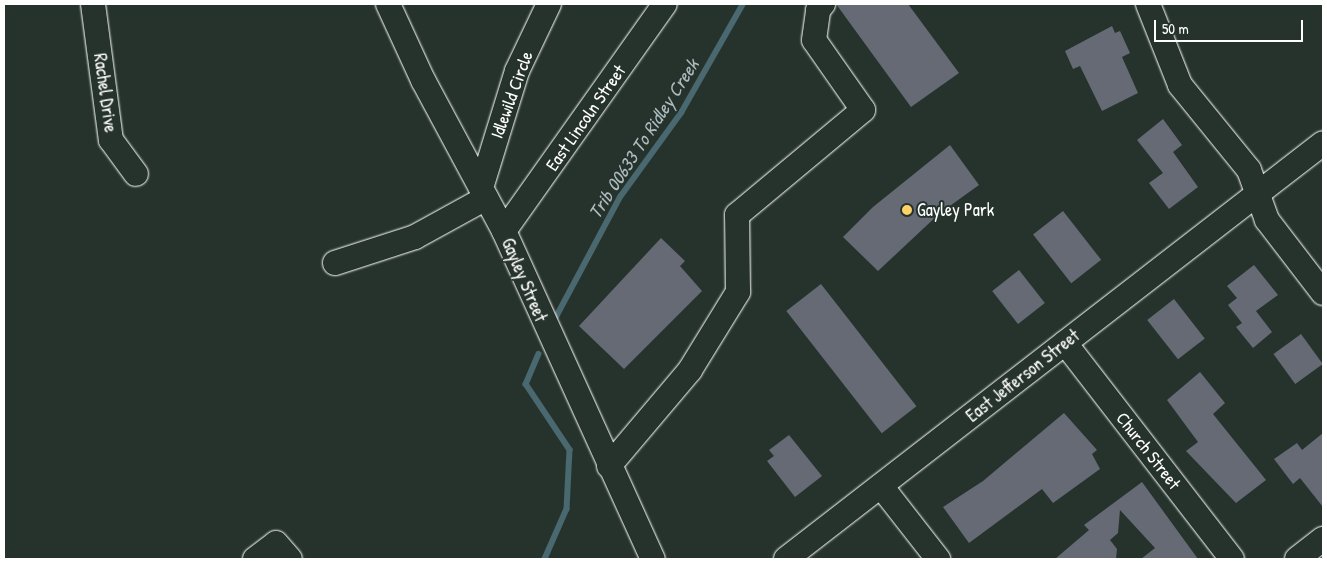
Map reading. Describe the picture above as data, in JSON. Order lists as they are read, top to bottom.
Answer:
{
  "streets": {
    "street": [
      "Rachel Drive",
      "Idlewild Circle",
      "East Lincoln Street",
      "Gayley Street",
      "East Jefferson Street",
      "Church Street"
    ]
  },
  "crossings": [
    ["Idlewild Circle", "Gayley Street"],
    ["East Lincoln Street", "Gayley Street"],
    ["East Jefferson Street", "Church Street"]
  ],
  "water": ["Trib 00633 To Ridley Creek"],
  "places": ["Gayley Park"],
  "scale_bar": "50 m"
}
